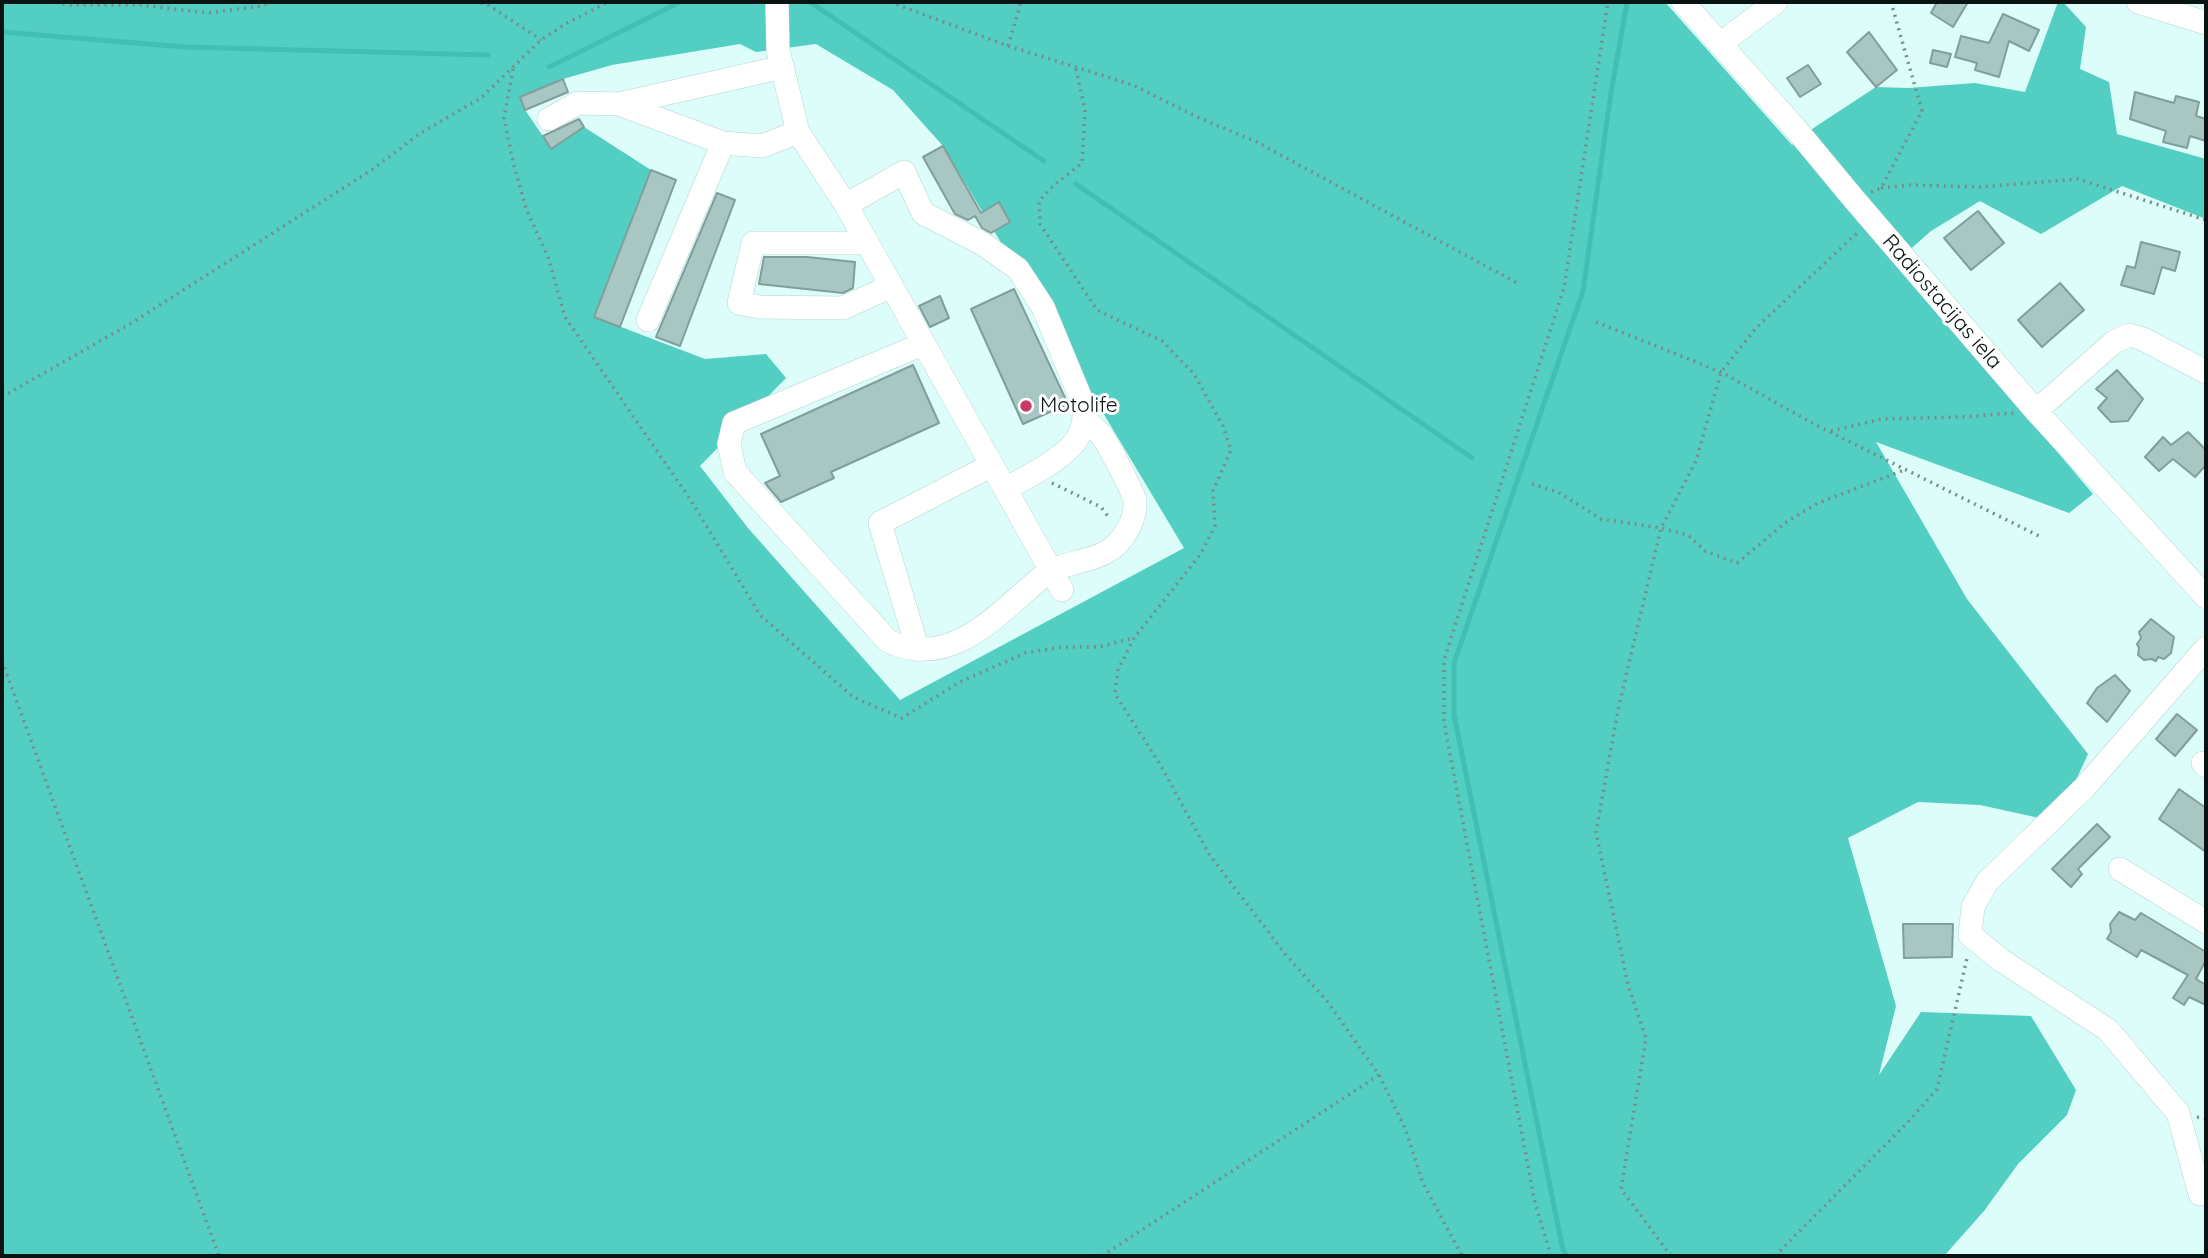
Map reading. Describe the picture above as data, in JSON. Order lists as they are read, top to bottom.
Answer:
{
  "streets": {
    "street": ["Radiostacijas iela"]
  },
  "places": ["Motolife"]
}
